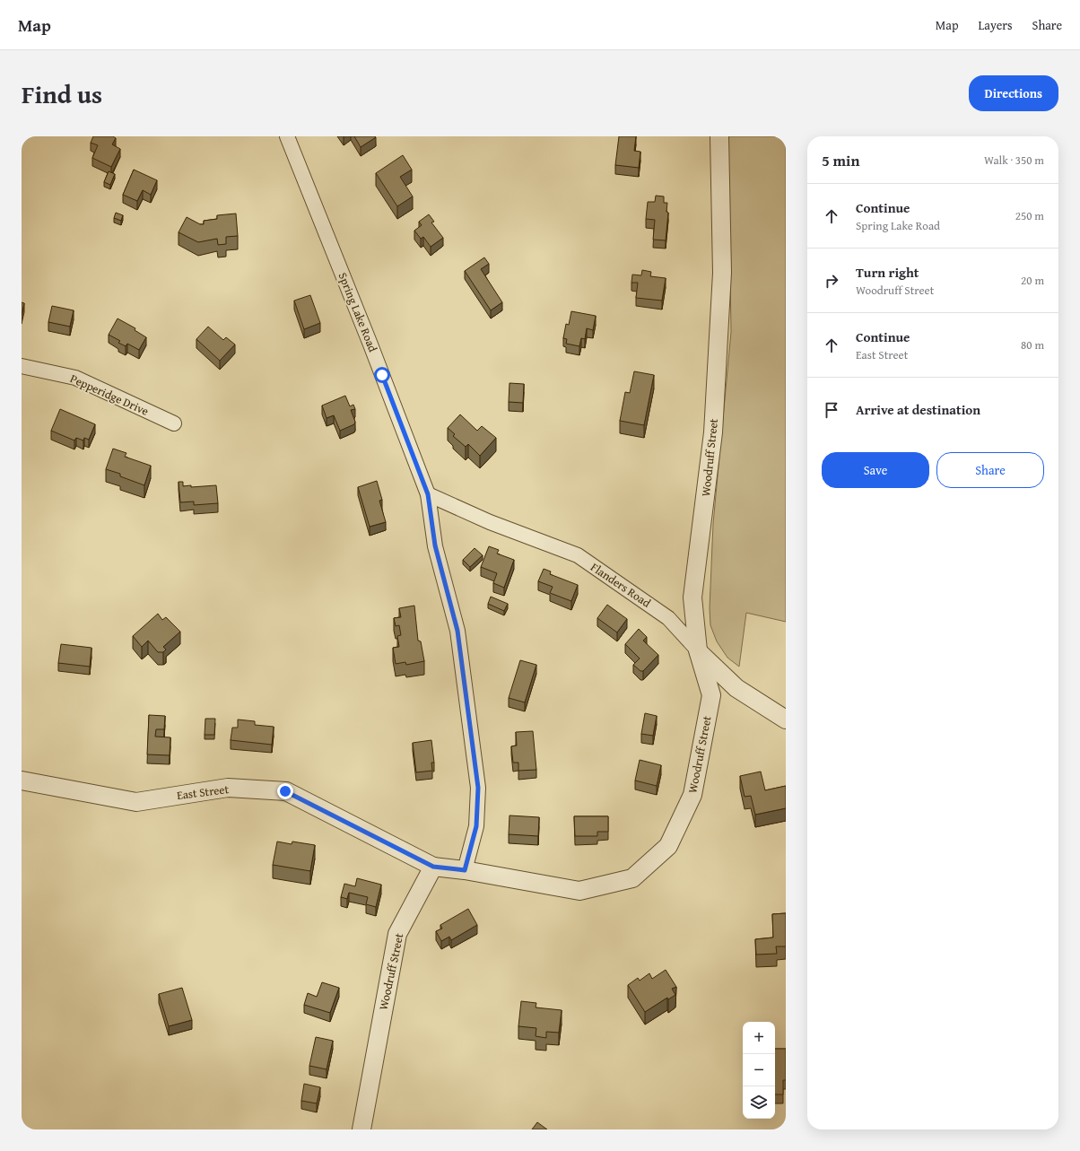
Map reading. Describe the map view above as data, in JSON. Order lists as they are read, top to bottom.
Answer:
{
  "streets": {
    "street": [
      "Spring Lake Road",
      "Pepperidge Drive",
      "Woodruff Street",
      "Flanders Road",
      "East Street"
    ]
  },
  "crossings": [
    ["Spring Lake Road", "Woodruff Street"],
    ["Spring Lake Road", "Flanders Road"],
    ["Woodruff Street", "Flanders Road"],
    ["Woodruff Street", "East Street"]
  ],
  "page": {
    "header": "Map",
    "nav": ["Map", "Layers", "Share"],
    "title": "Find us",
    "buttons": [
      "Directions",
      ["Save", "Share"]
    ],
    "heading": ["5 min", "Walk · 350 m"],
    "list": [
      ["Continue", "Spring Lake Road", "250 m"],
      ["Turn right", "Woodruff Street", "20 m"],
      ["Continue", "East Street", "80 m"],
      "Arrive at destination"
    ],
    "map_buttons": ["+", "−"]
  }
}
